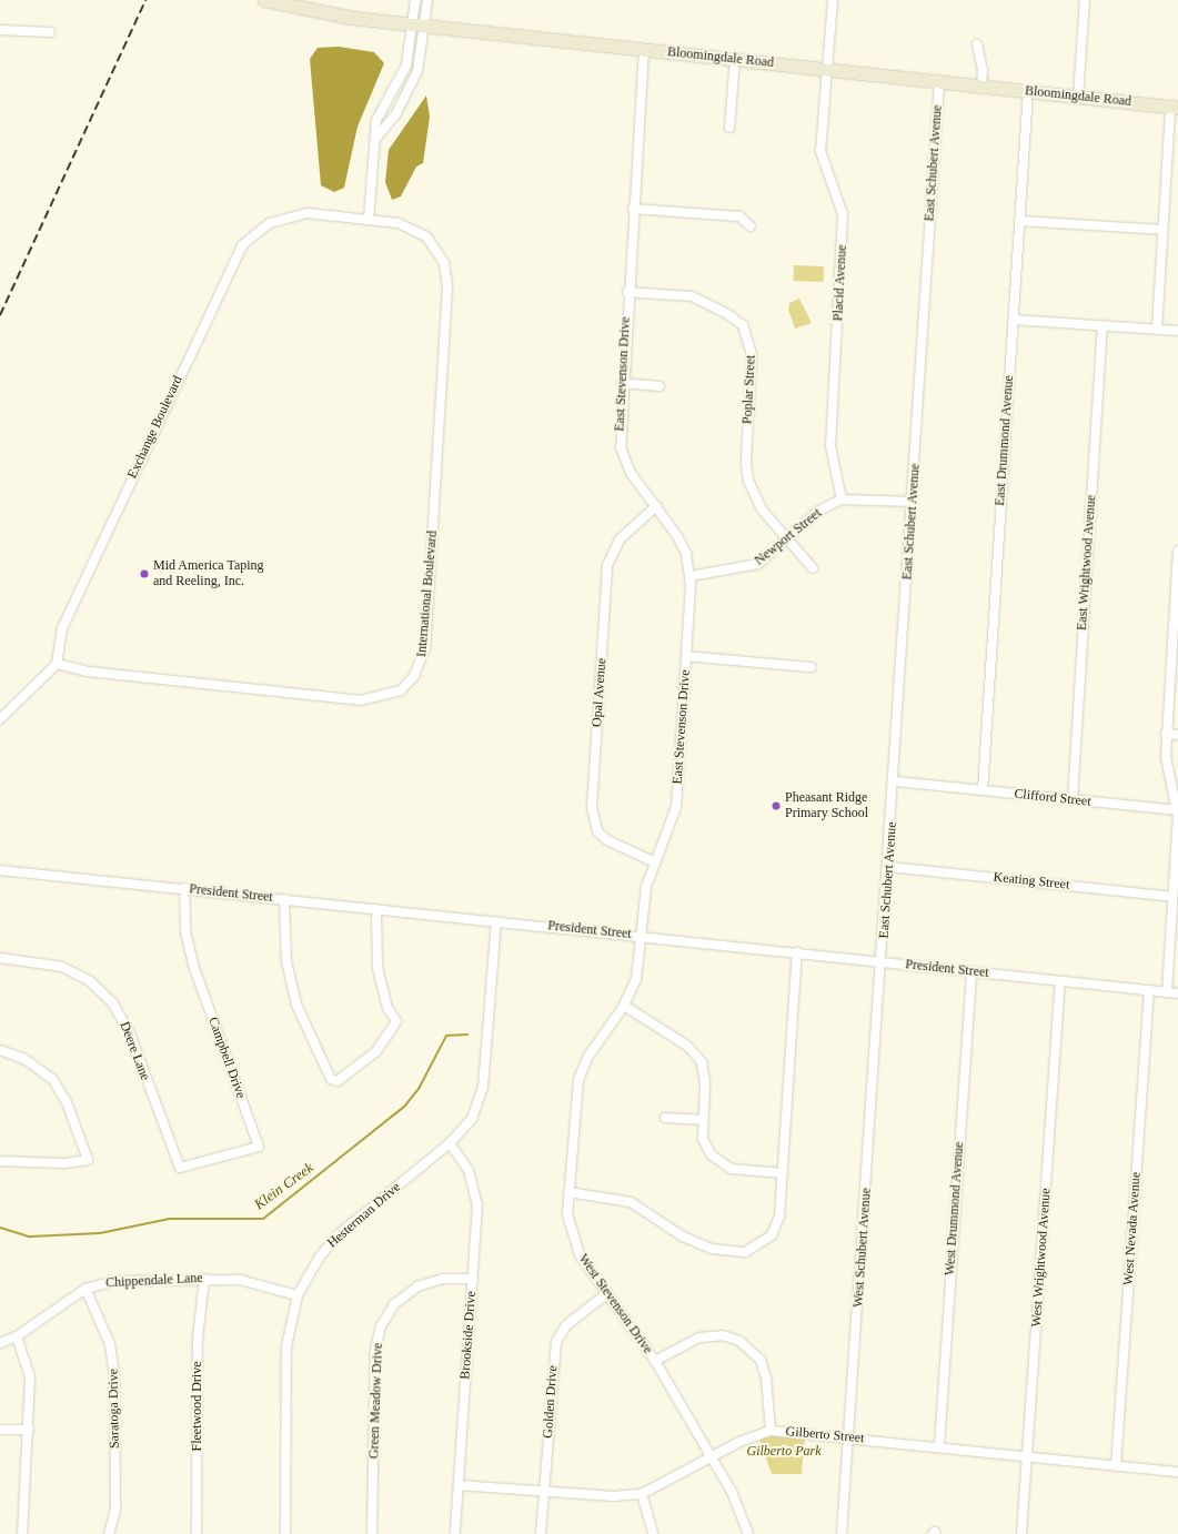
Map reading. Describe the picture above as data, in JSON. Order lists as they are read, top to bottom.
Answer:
{
  "streets": {
    "main road": ["Bloomingdale Road"],
    "street": [
      "East Schubert Avenue",
      "Placid Avenue",
      "East Stevenson Drive",
      "Poplar Street",
      "Exchange Boulevard",
      "East Drummond Avenue",
      "Newport Street",
      "East Wrightwood Avenue",
      "International Boulevard",
      "Opal Avenue",
      "Clifford Street",
      "Keating Street",
      "President Street",
      "Deere Lane",
      "Campbell Drive",
      "West Drummond Avenue",
      "Hesterman Drive",
      "West Nevada Avenue",
      "West Schubert Avenue",
      "West Wrightwood Avenue",
      "Chippendale Lane",
      "West Stevenson Drive",
      "Brookside Drive",
      "Green Meadow Drive",
      "Golden Drive",
      "Fleetwood Drive",
      "Saratoga Drive",
      "Gilberto Street"
    ]
  },
  "crossings": [
    ["Bloomingdale Road", "East Schubert Avenue"],
    ["Bloomingdale Road", "Placid Avenue"],
    ["Bloomingdale Road", "East Stevenson Drive"],
    ["Bloomingdale Road", "East Drummond Avenue"],
    ["East Schubert Avenue", "Newport Street"],
    ["East Schubert Avenue", "Clifford Street"],
    ["East Schubert Avenue", "Keating Street"],
    ["East Schubert Avenue", "President Street"],
    ["East Schubert Avenue", "West Schubert Avenue"],
    ["Placid Avenue", "Newport Street"],
    ["East Stevenson Drive", "Poplar Street"],
    ["East Stevenson Drive", "Newport Street"],
    ["East Stevenson Drive", "Opal Avenue"],
    ["East Stevenson Drive", "President Street"],
    ["East Stevenson Drive", "West Stevenson Drive"],
    ["Poplar Street", "Newport Street"],
    ["Exchange Boulevard", "International Boulevard"],
    ["East Drummond Avenue", "Clifford Street"],
    ["East Wrightwood Avenue", "Clifford Street"],
    ["President Street", "Campbell Drive"],
    ["President Street", "West Drummond Avenue"],
    ["President Street", "Hesterman Drive"],
    ["President Street", "West Nevada Avenue"],
    ["President Street", "West Schubert Avenue"],
    ["President Street", "West Wrightwood Avenue"],
    ["President Street", "West Stevenson Drive"],
    ["Deere Lane", "Campbell Drive"],
    ["West Drummond Avenue", "Gilberto Street"],
    ["Hesterman Drive", "Chippendale Lane"],
    ["Hesterman Drive", "Brookside Drive"],
    ["West Nevada Avenue", "Gilberto Street"],
    ["West Schubert Avenue", "Gilberto Street"],
    ["West Wrightwood Avenue", "Gilberto Street"],
    ["Chippendale Lane", "Fleetwood Drive"],
    ["Chippendale Lane", "Saratoga Drive"],
    ["West Stevenson Drive", "Golden Drive"],
    ["West Stevenson Drive", "Gilberto Street"],
    ["Brookside Drive", "Green Meadow Drive"],
    ["Brookside Drive", "Gilberto Street"],
    ["Golden Drive", "Gilberto Street"]
  ],
  "water": ["Klein Creek"],
  "parks": ["Gilberto Park"],
  "places": ["Mid America Taping and Reeling, Inc.", "Pheasant Ridge Primary School"]
}
